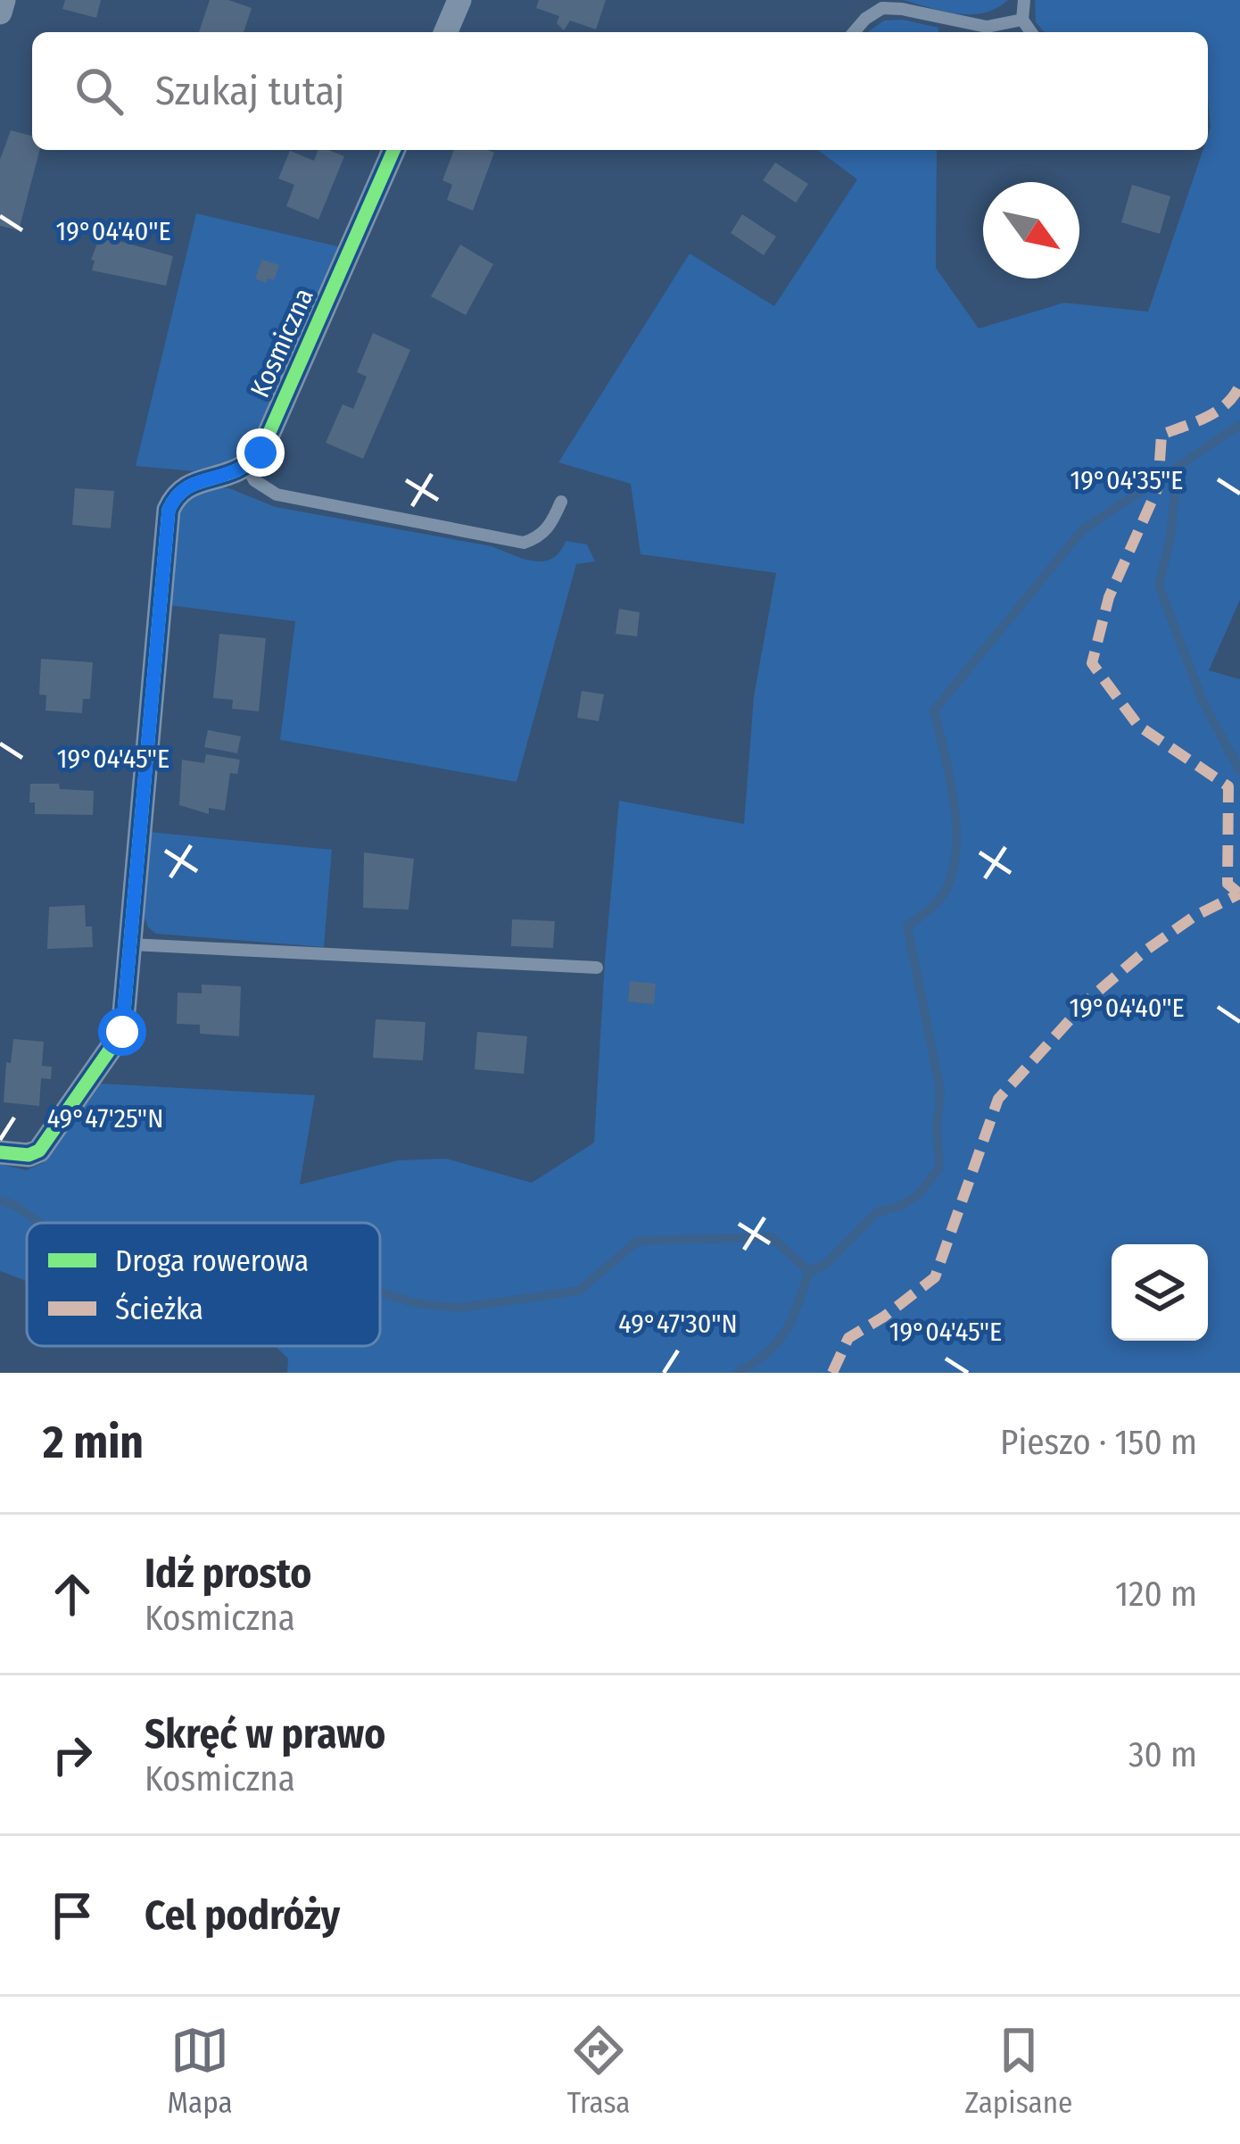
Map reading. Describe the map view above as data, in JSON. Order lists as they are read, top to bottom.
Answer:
{
  "streets": {
    "street": ["Kosmiczna"]
  },
  "legend": ["Droga rowerowa", "Ścieżka"],
  "north": "bottom right",
  "page": {
    "search": "Szukaj tutaj",
    "heading": ["2 min", "Pieszo · 150 m"],
    "list": [
      ["Idź prosto", "Kosmiczna", "120 m"],
      ["Skręć w prawo", "Kosmiczna", "30 m"],
      "Cel podróży"
    ],
    "nav": ["Mapa", "Trasa", "Zapisane"]
  },
  "coordinates": [
    "19°04'40\"E",
    "19°04'35\"E",
    "19°04'45\"E",
    "49°47'25\"N",
    "49°47'30\"N"
  ]
}
